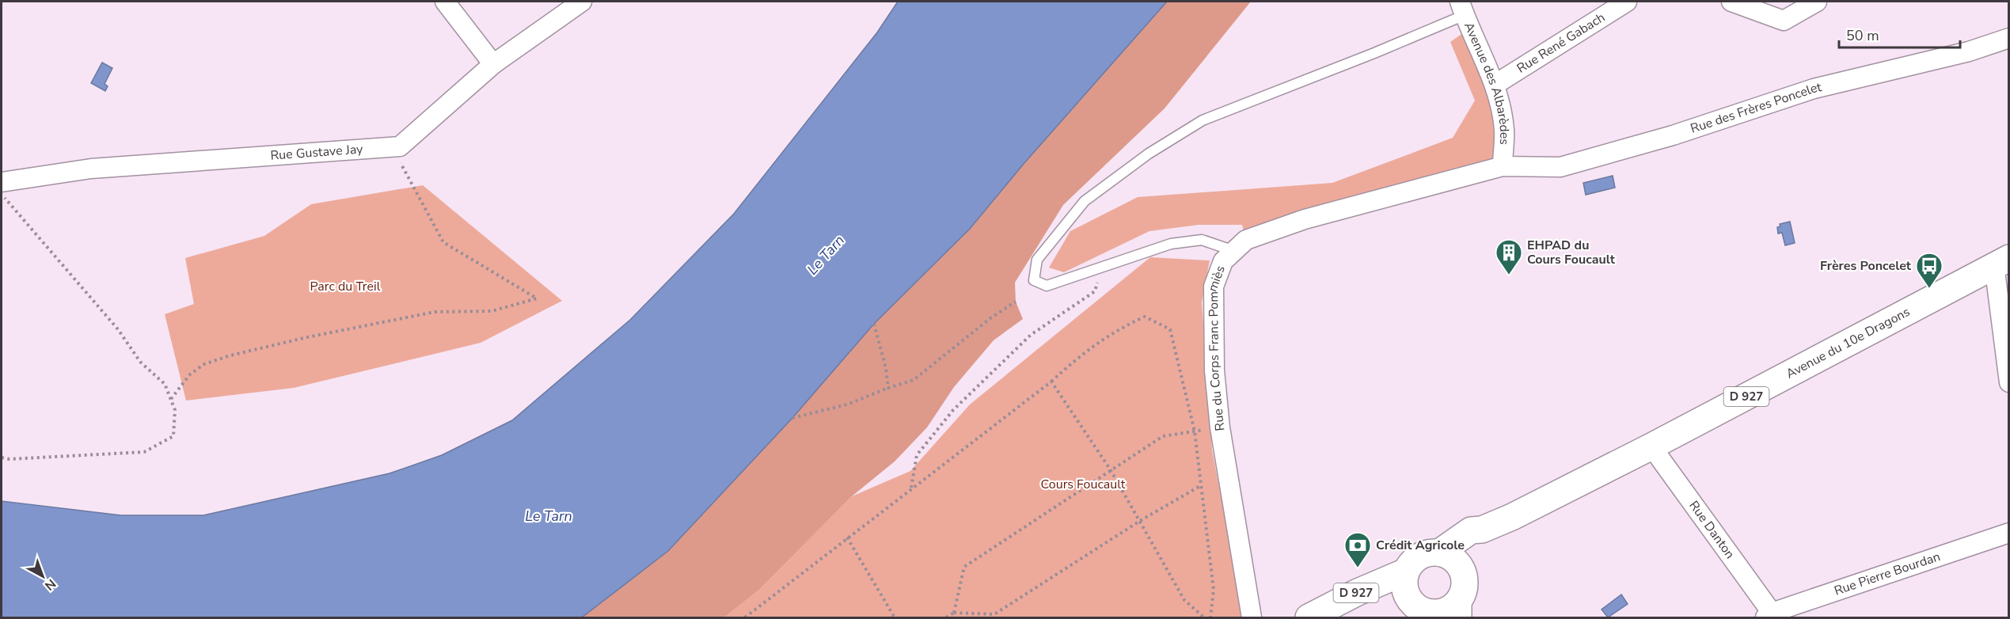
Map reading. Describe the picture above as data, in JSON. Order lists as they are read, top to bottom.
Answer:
{
  "streets": {
    "main road": ["Avenue du 10e Dragons", "D 927"],
    "street": [
      "Rue René Gabach",
      "Avenue des Albarèdes",
      "Rue des Frères Poncelet",
      "Rue Gustave Jay",
      "Rue du Corps Franc Pommiès",
      "Rue Danton",
      "Rue Pierre Bourdan"
    ]
  },
  "crossings": [
    ["Rue René Gabach", "Avenue des Albarèdes"],
    ["Avenue des Albarèdes", "Rue des Frères Poncelet"],
    ["Avenue des Albarèdes", "Rue du Corps Franc Pommiès"],
    ["Rue des Frères Poncelet", "Rue du Corps Franc Pommiès"],
    ["Avenue du 10e Dragons", "D 927"],
    ["Avenue du 10e Dragons", "Rue Danton"],
    ["Rue Danton", "Rue Pierre Bourdan"]
  ],
  "water": ["Le Tarn"],
  "parks": ["Parc du Treil", "Cours Foucault"],
  "places": {
    "building": ["EHPAD du Cours Foucault"],
    "bus stop": ["Frères Poncelet"],
    "bank": ["Crédit Agricole"]
  },
  "scale_bar": "50 m",
  "north": "bottom right"
}
